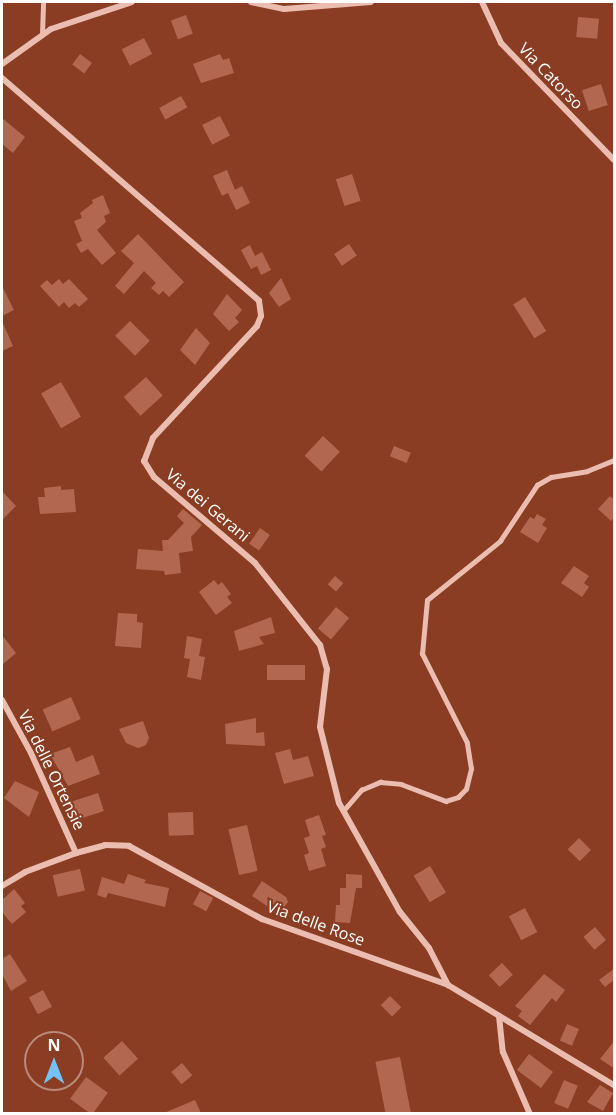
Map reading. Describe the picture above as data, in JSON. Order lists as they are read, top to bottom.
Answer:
{
  "streets": {
    "street": [
      "Via Catorso",
      "Via dei Gerani",
      "Via delle Ortensie",
      "Via delle Rose"
    ]
  },
  "crossings": [
    ["Via dei Gerani", "Via delle Rose"],
    ["Via delle Ortensie", "Via delle Rose"]
  ],
  "north": "top"
}
